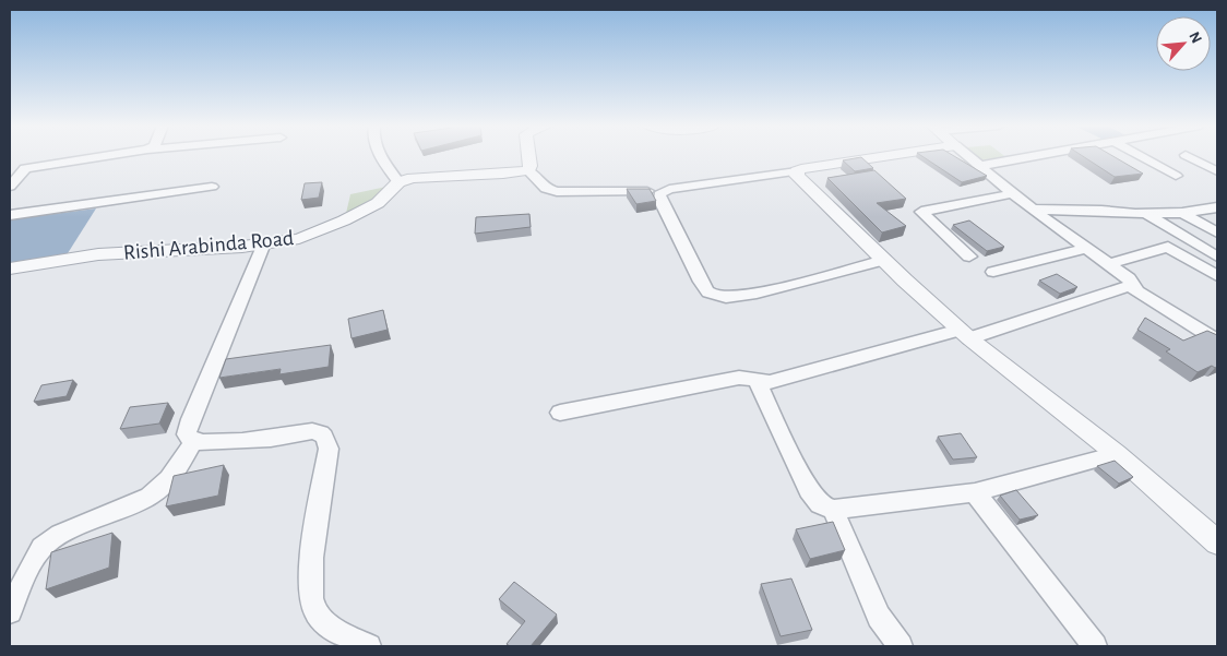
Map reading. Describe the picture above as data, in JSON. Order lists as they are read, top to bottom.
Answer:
{
  "streets": {
    "street": ["Rishi Arabinda Road"]
  },
  "north": "top right"
}
